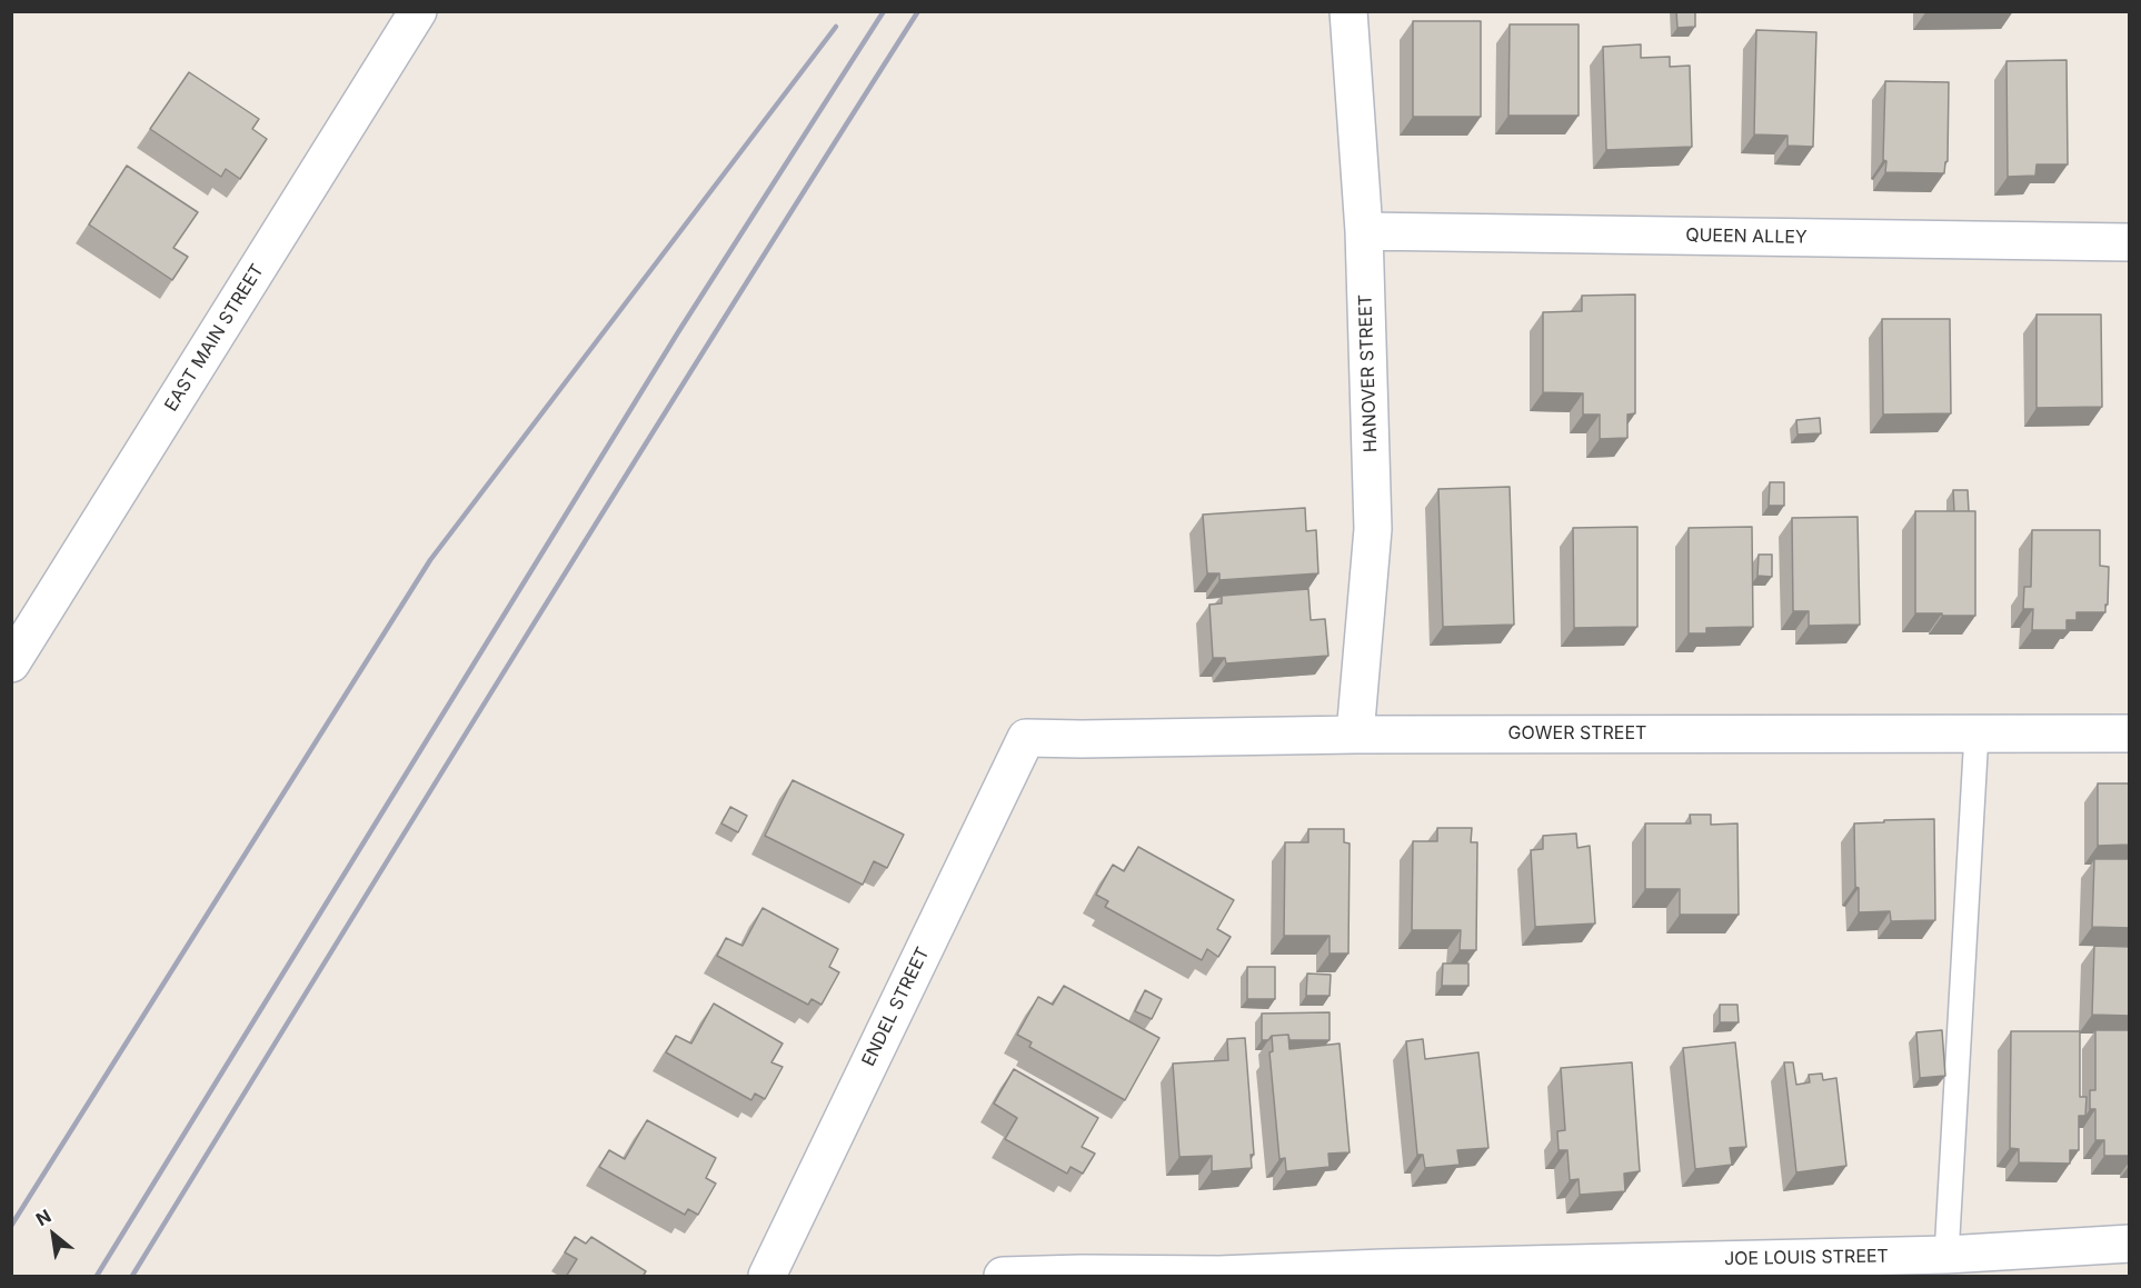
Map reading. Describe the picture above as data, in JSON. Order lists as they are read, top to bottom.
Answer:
{
  "streets": {
    "street": [
      "QUEEN ALLEY",
      "EAST MAIN STREET",
      "HANOVER STREET",
      "GOWER STREET",
      "ENDEL STREET",
      "JOE LOUIS STREET"
    ]
  },
  "crossings": [
    ["QUEEN ALLEY", "HANOVER STREET"],
    ["HANOVER STREET", "GOWER STREET"],
    ["GOWER STREET", "ENDEL STREET"]
  ],
  "north": "top left"
}
